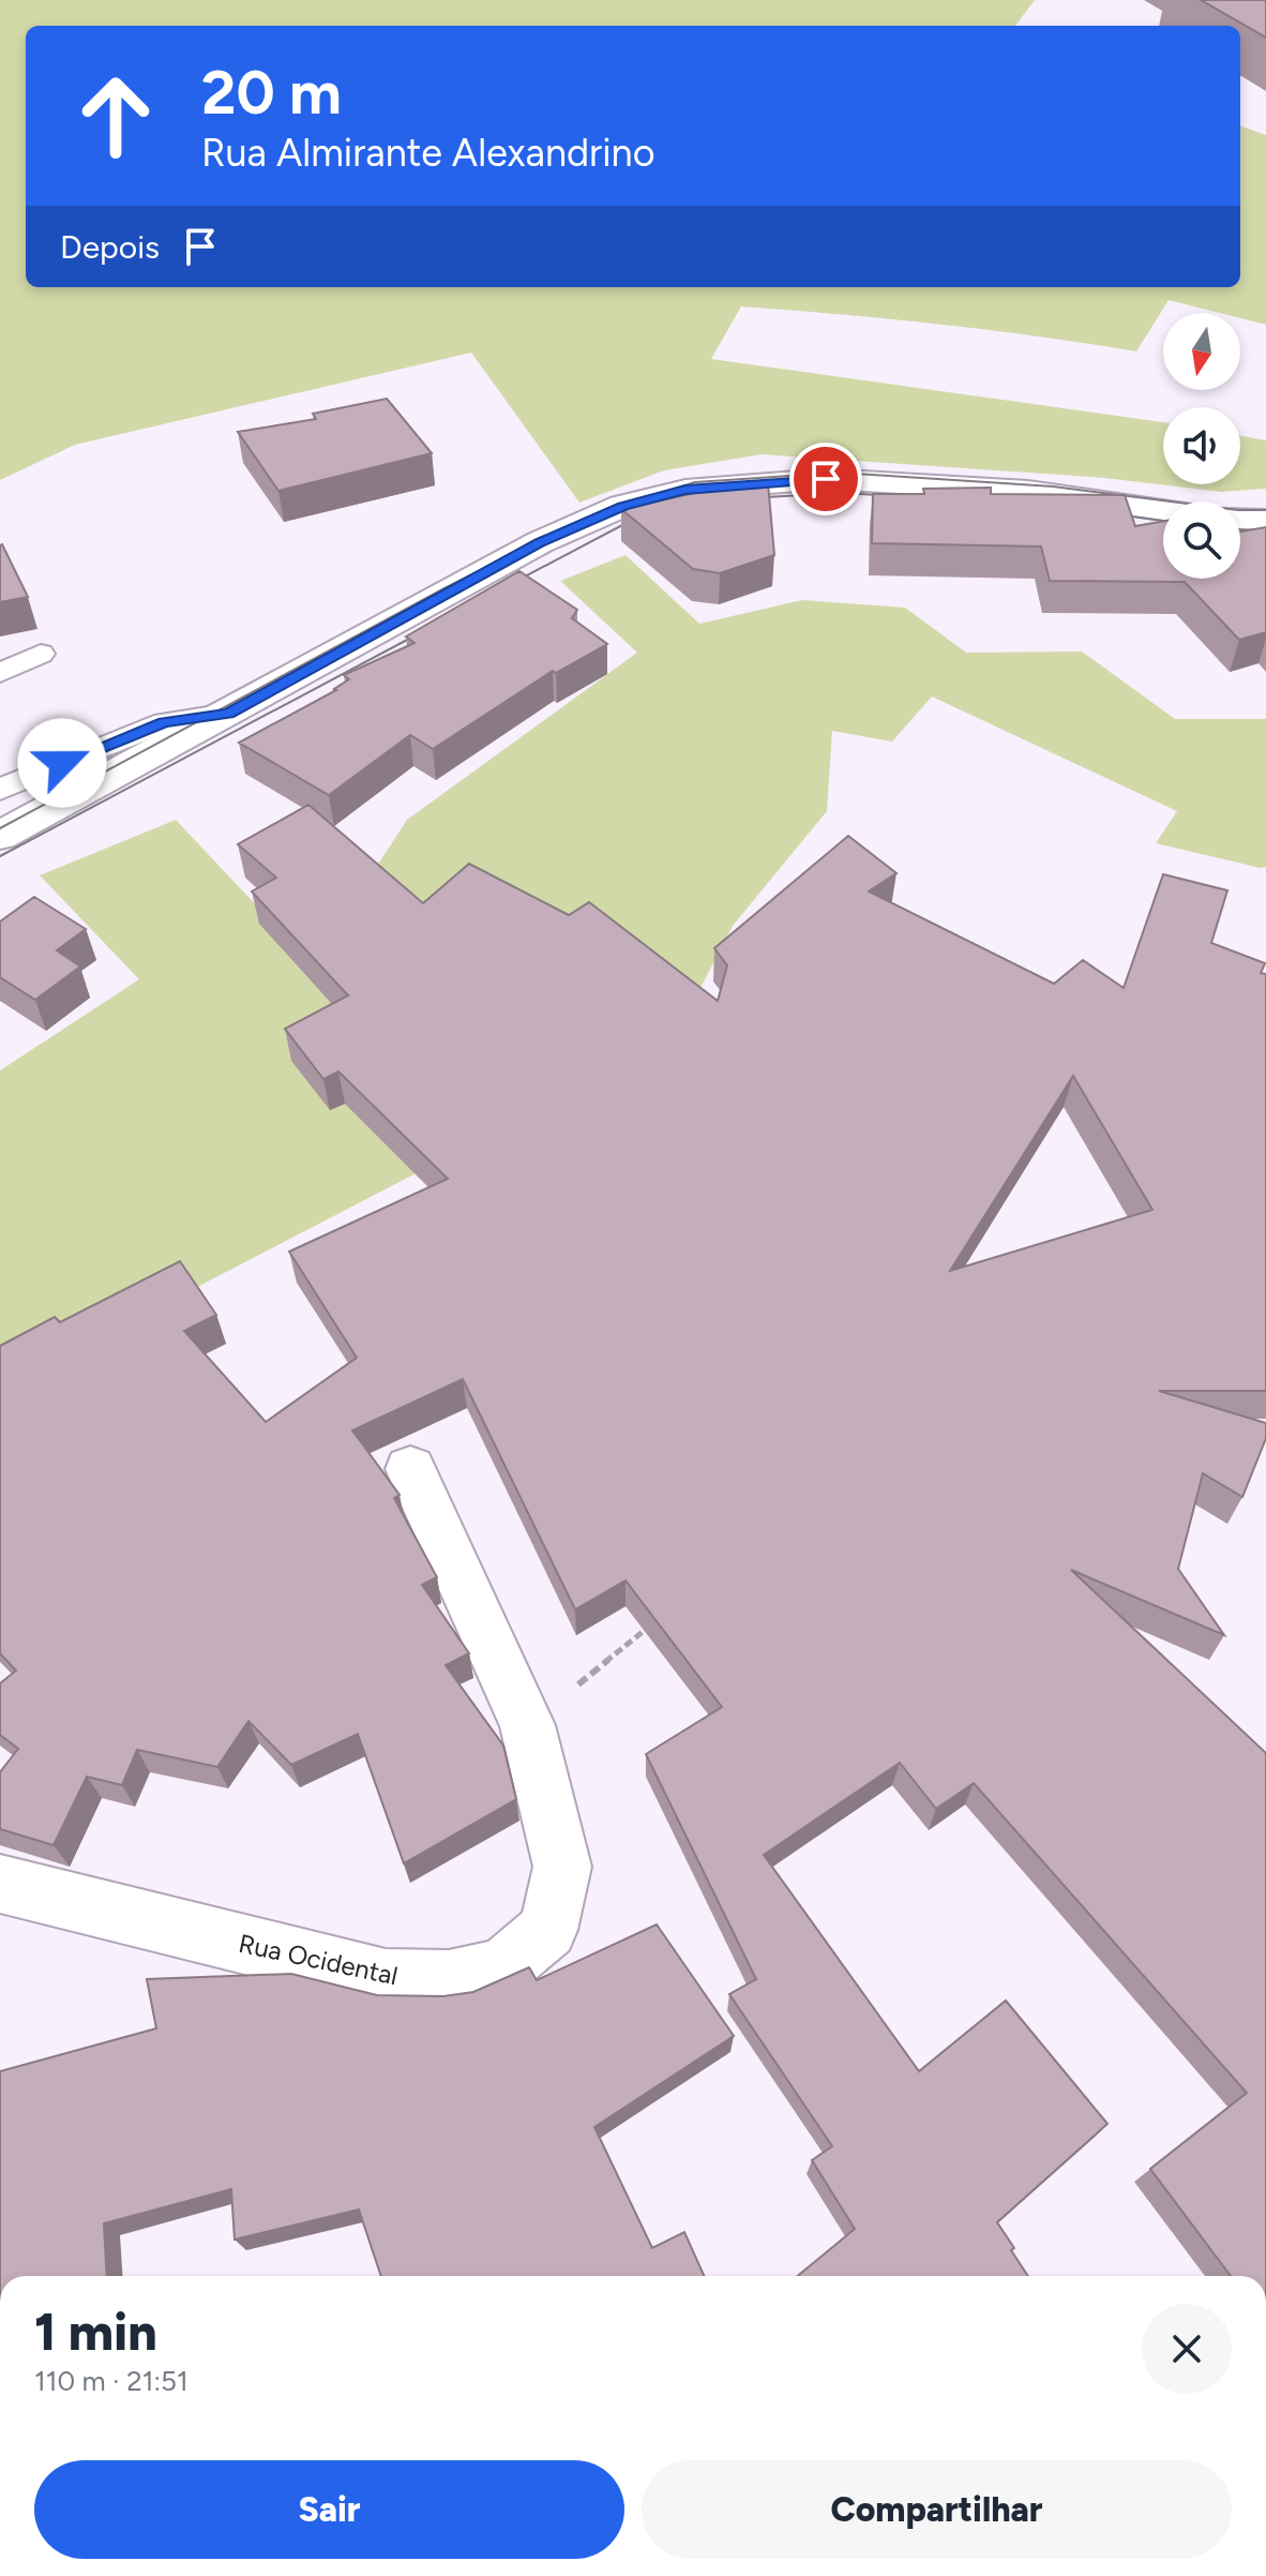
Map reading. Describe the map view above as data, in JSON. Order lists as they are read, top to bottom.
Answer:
{
  "streets": {
    "street": ["Rua Ocidental"]
  },
  "north": "bottom",
  "page": {
    "turn": ["20 m", "Rua Almirante Alexandrino"],
    "then": "Depois",
    "heading": ["1 min", "110 m · 21:51"],
    "buttons": ["Sair", "Compartilhar"]
  }
}
